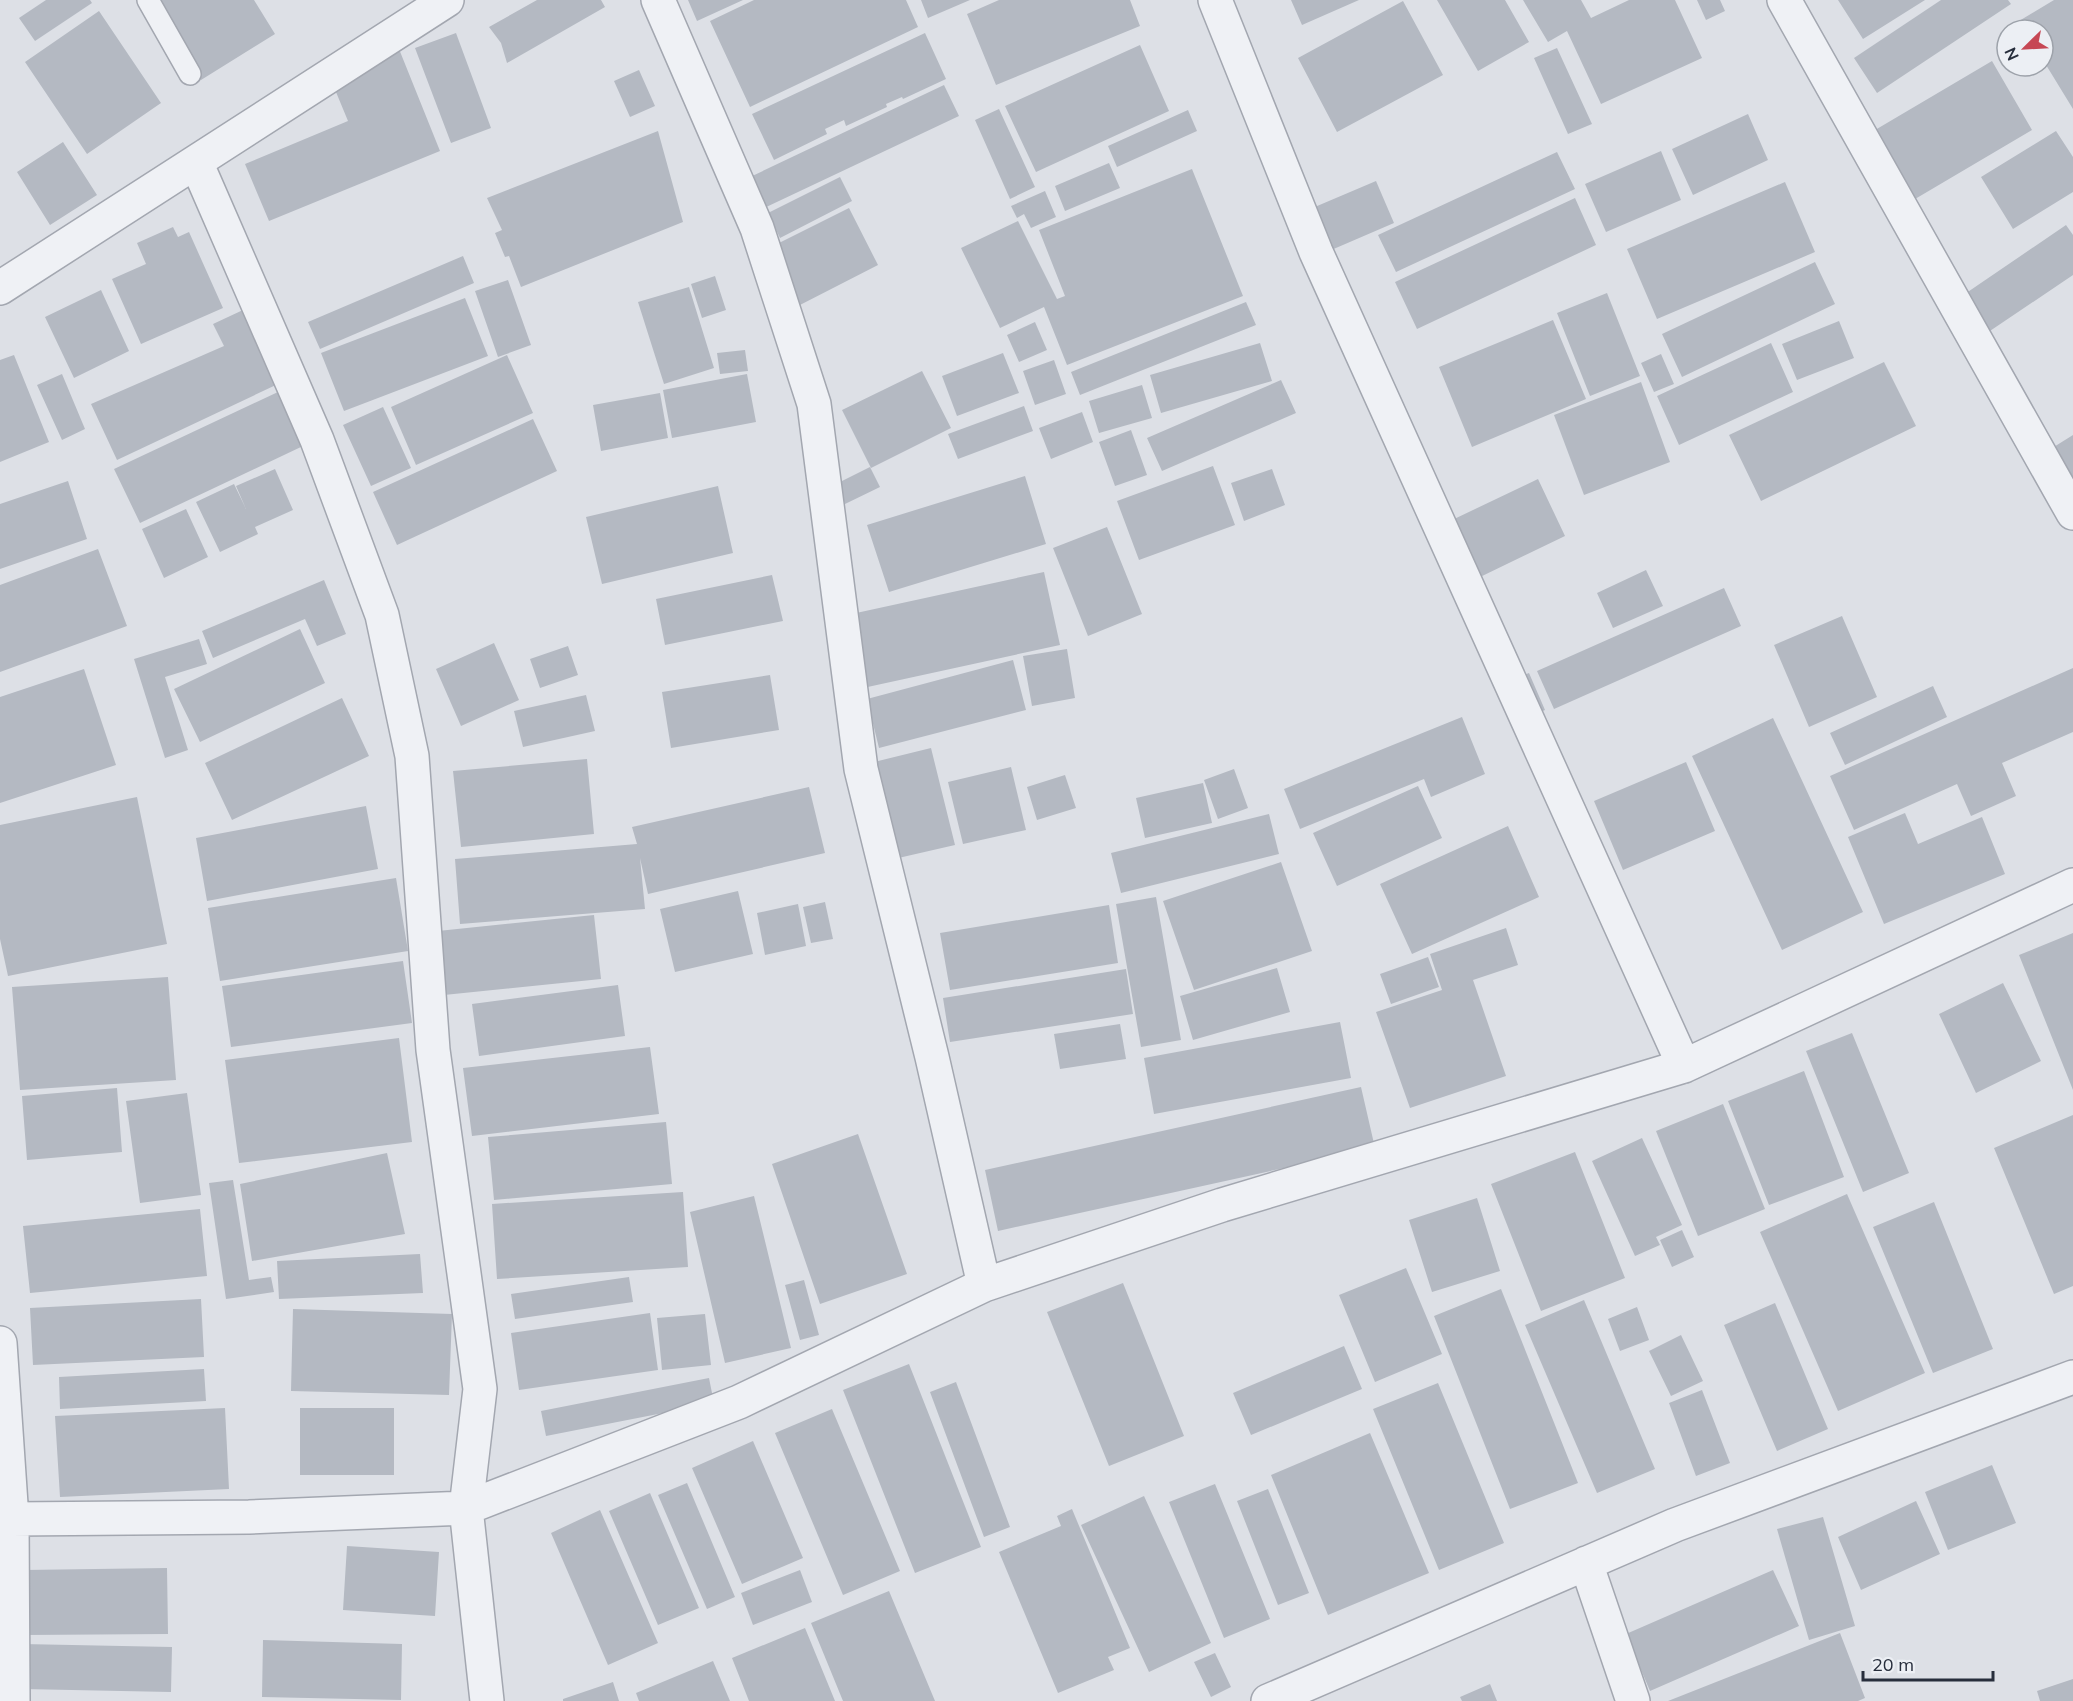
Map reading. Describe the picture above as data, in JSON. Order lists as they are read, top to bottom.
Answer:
{
  "scale_bar": "20 m",
  "north": "bottom left"
}
